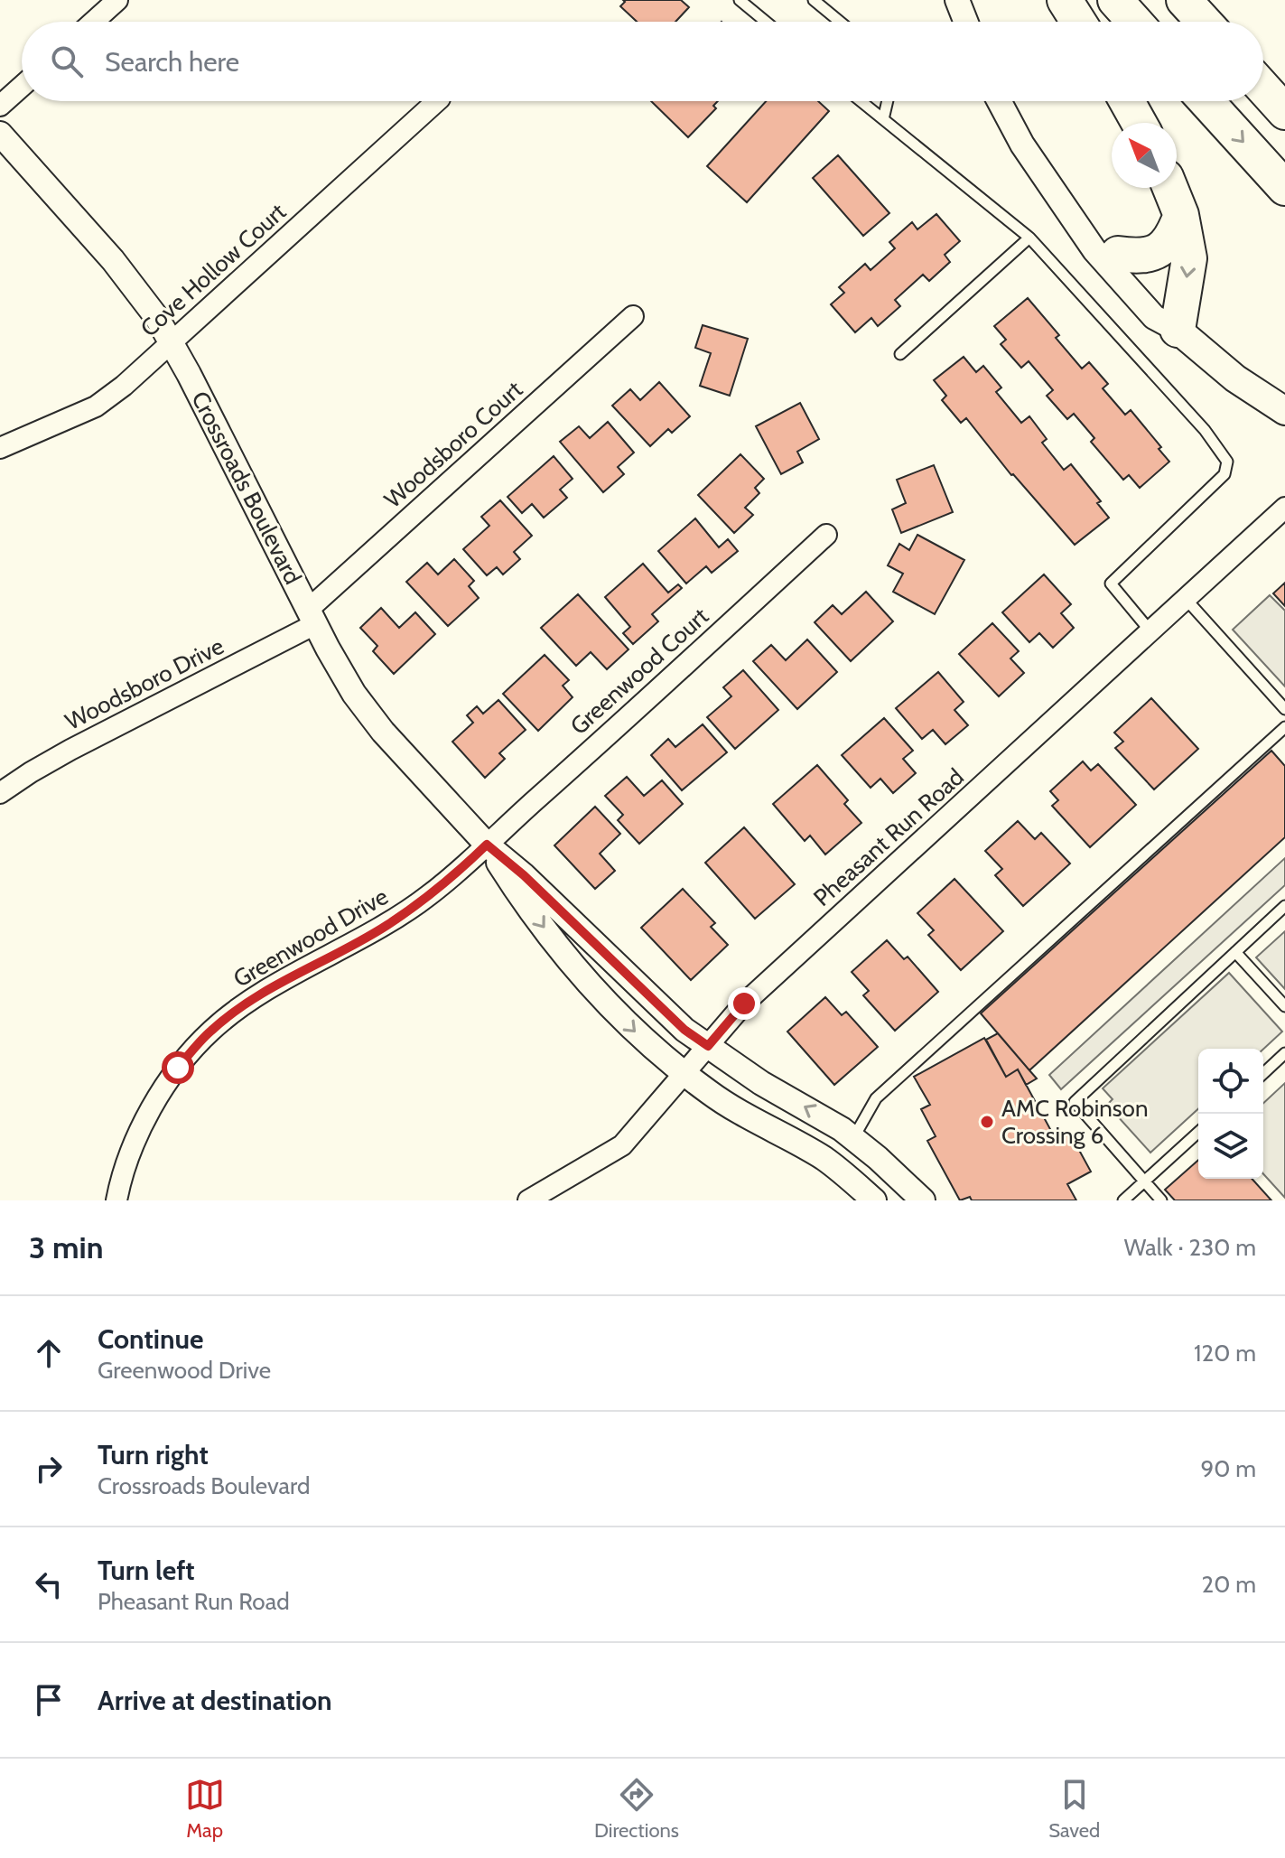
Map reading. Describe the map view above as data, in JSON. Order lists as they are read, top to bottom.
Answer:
{
  "streets": {
    "street": [
      "Cove Hollow Court",
      "Woodsboro Court",
      "Crossroads Boulevard",
      "Greenwood Court",
      "Woodsboro Drive",
      "Pheasant Run Road",
      "Greenwood Drive"
    ]
  },
  "crossings": [
    ["Cove Hollow Court", "Crossroads Boulevard"],
    ["Woodsboro Court", "Crossroads Boulevard"],
    ["Woodsboro Court", "Woodsboro Drive"],
    ["Crossroads Boulevard", "Greenwood Court"],
    ["Crossroads Boulevard", "Woodsboro Drive"],
    ["Crossroads Boulevard", "Pheasant Run Road"],
    ["Crossroads Boulevard", "Greenwood Drive"],
    ["Greenwood Court", "Greenwood Drive"]
  ],
  "places": ["AMC Robinson Crossing 6"],
  "north": "top left",
  "page": {
    "search": "Search here",
    "heading": ["3 min", "Walk · 230 m"],
    "list": [
      ["Continue", "Greenwood Drive", "120 m"],
      ["Turn right", "Crossroads Boulevard", "90 m"],
      ["Turn left", "Pheasant Run Road", "20 m"],
      "Arrive at destination"
    ],
    "nav": ["Map", "Directions", "Saved"]
  }
}
